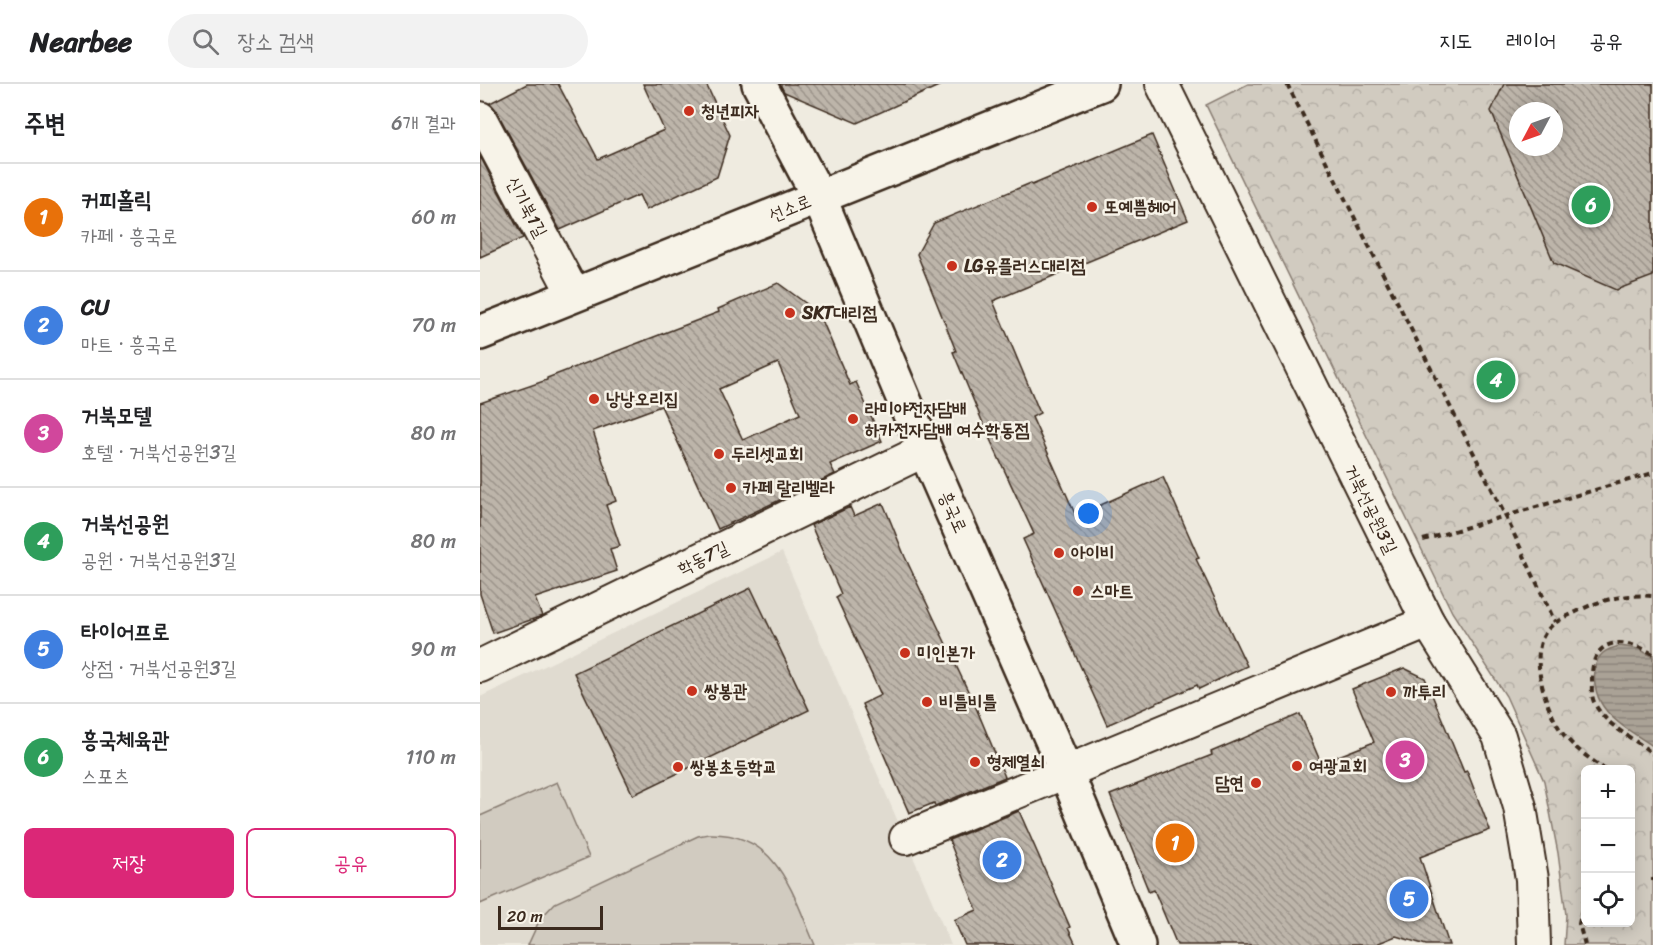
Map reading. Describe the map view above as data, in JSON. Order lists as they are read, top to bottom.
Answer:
{
  "streets": {
    "street": [
      "신기북1길",
      "선소로",
      "거북선공원3길",
      "흥국로",
      "학동7길"
    ]
  },
  "crossings": [
    ["신기북1길", "선소로"],
    ["선소로", "흥국로"],
    ["흥국로", "학동7길"]
  ],
  "places": [
    "청년피자",
    "또예쁨헤어",
    "LG유플러스대리점",
    "SKT대리점",
    "낭낭오리집",
    "라미야전자담배 하카전자담배 여수학동점",
    "두리셋교회",
    "카페 랄리벨라",
    "아이비",
    "스마트",
    "미인본가",
    "쌍봉관",
    "까투리",
    "비틀비틀",
    "형제열쇠",
    "여광교회",
    "쌍봉초등학교",
    "담연"
  ],
  "scale_bar": "20 m",
  "north": "bottom left",
  "page": {
    "header": "Nearbee",
    "search": "장소 검색",
    "nav": ["지도", "레이어", "공유"],
    "heading": ["주변", "6개 결과"],
    "list": [
      {
        "mark": "1",
        "name": "커피홀릭",
        "note": "카페 · 흥국로",
        "value": "60 m"
      },
      {
        "mark": "2",
        "name": "CU",
        "note": "마트 · 흥국로",
        "value": "70 m"
      },
      {
        "mark": "3",
        "name": "거북모텔",
        "note": "호텔 · 거북선공원3길",
        "value": "80 m"
      },
      {
        "mark": "4",
        "name": "거북선공원",
        "note": "공원 · 거북선공원3길",
        "value": "80 m"
      },
      {
        "mark": "5",
        "name": "타이어프로",
        "note": "상점 · 거북선공원3길",
        "value": "90 m"
      },
      {
        "mark": "6",
        "name": "흥국체육관",
        "note": "스포츠",
        "value": "110 m"
      }
    ],
    "pins": [
      "6",
      "4",
      "3",
      "1",
      "2",
      "5"
    ],
    "map_buttons": ["+", "−"],
    "buttons": ["저장", "공유"],
    "scale": "20 m"
  }
}
